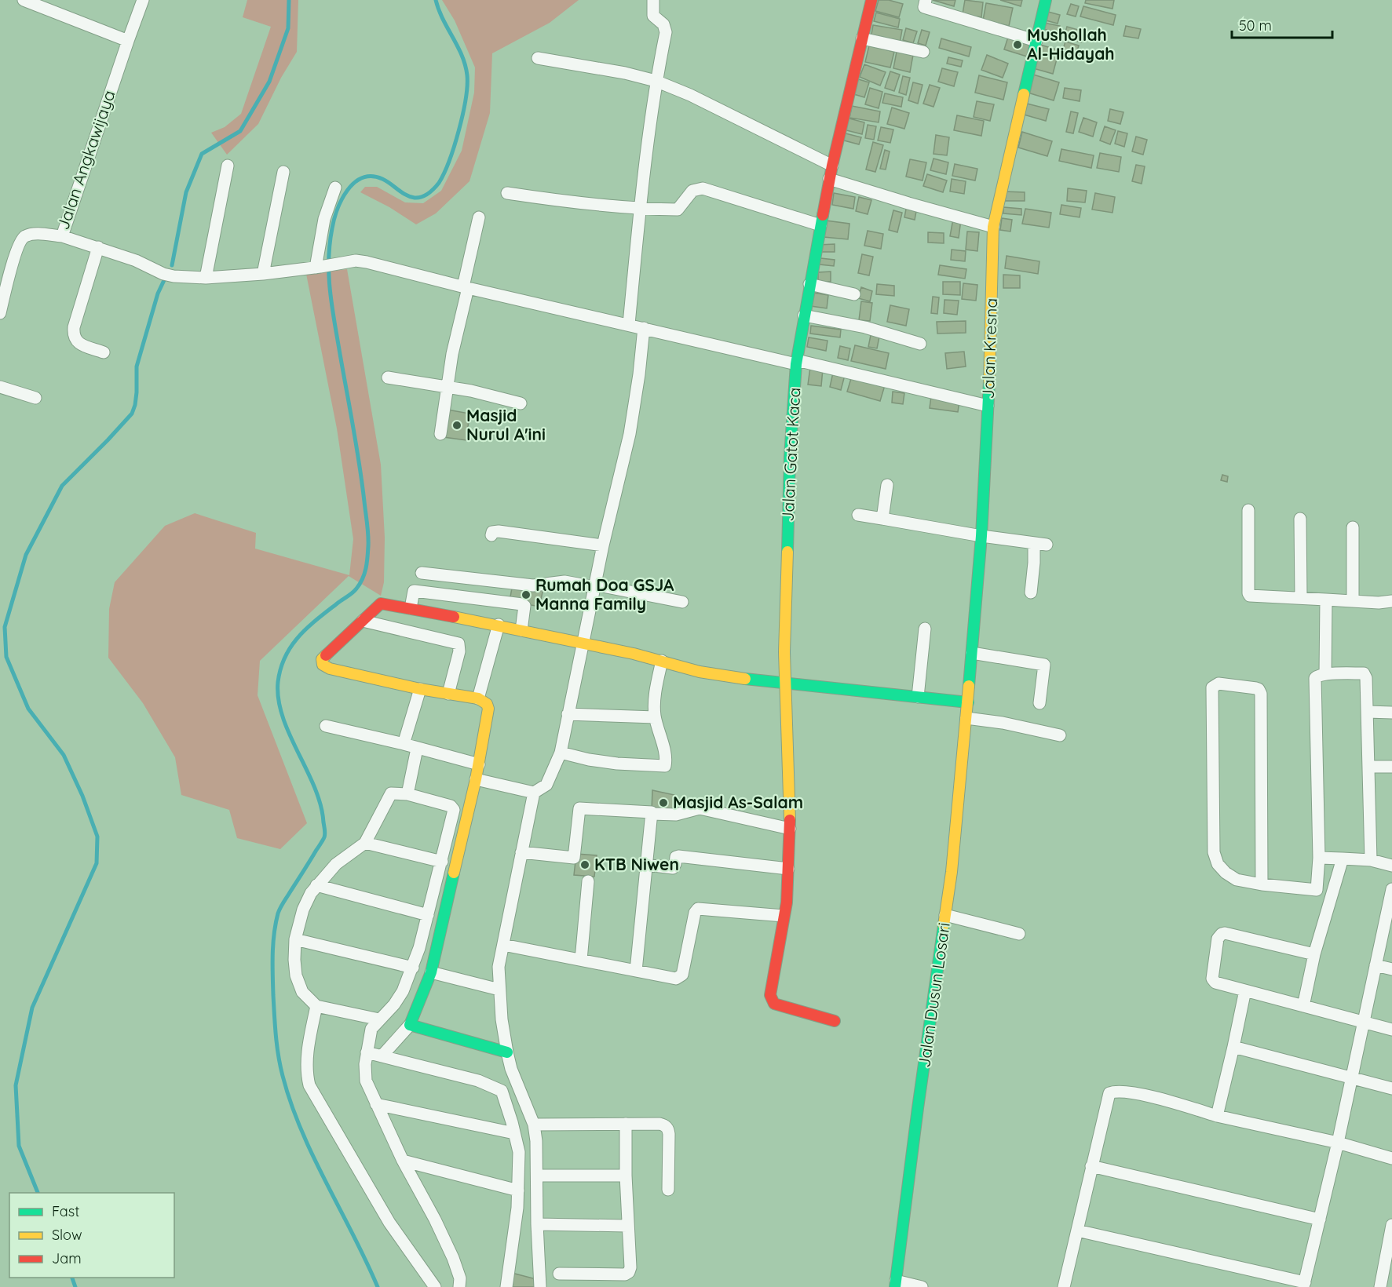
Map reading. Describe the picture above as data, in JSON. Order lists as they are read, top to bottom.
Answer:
{
  "streets": {
    "street": [
      "Jalan Angkawijaya",
      "Jalan Kresna",
      "Jalan Gatot Kaca",
      "Jalan Dusun Losari"
    ]
  },
  "crossings": [
    ["Jalan Kresna", "Jalan Dusun Losari"]
  ],
  "places": [
    "Mushollah Al-Hidayah",
    "Masjid Nurul A'ini",
    "Rumah Doa GSJA Manna Family",
    "Masjid As-Salam",
    "KTB Niwen"
  ],
  "legend": ["Fast", "Slow", "Jam"],
  "scale_bar": "50 m"
}
